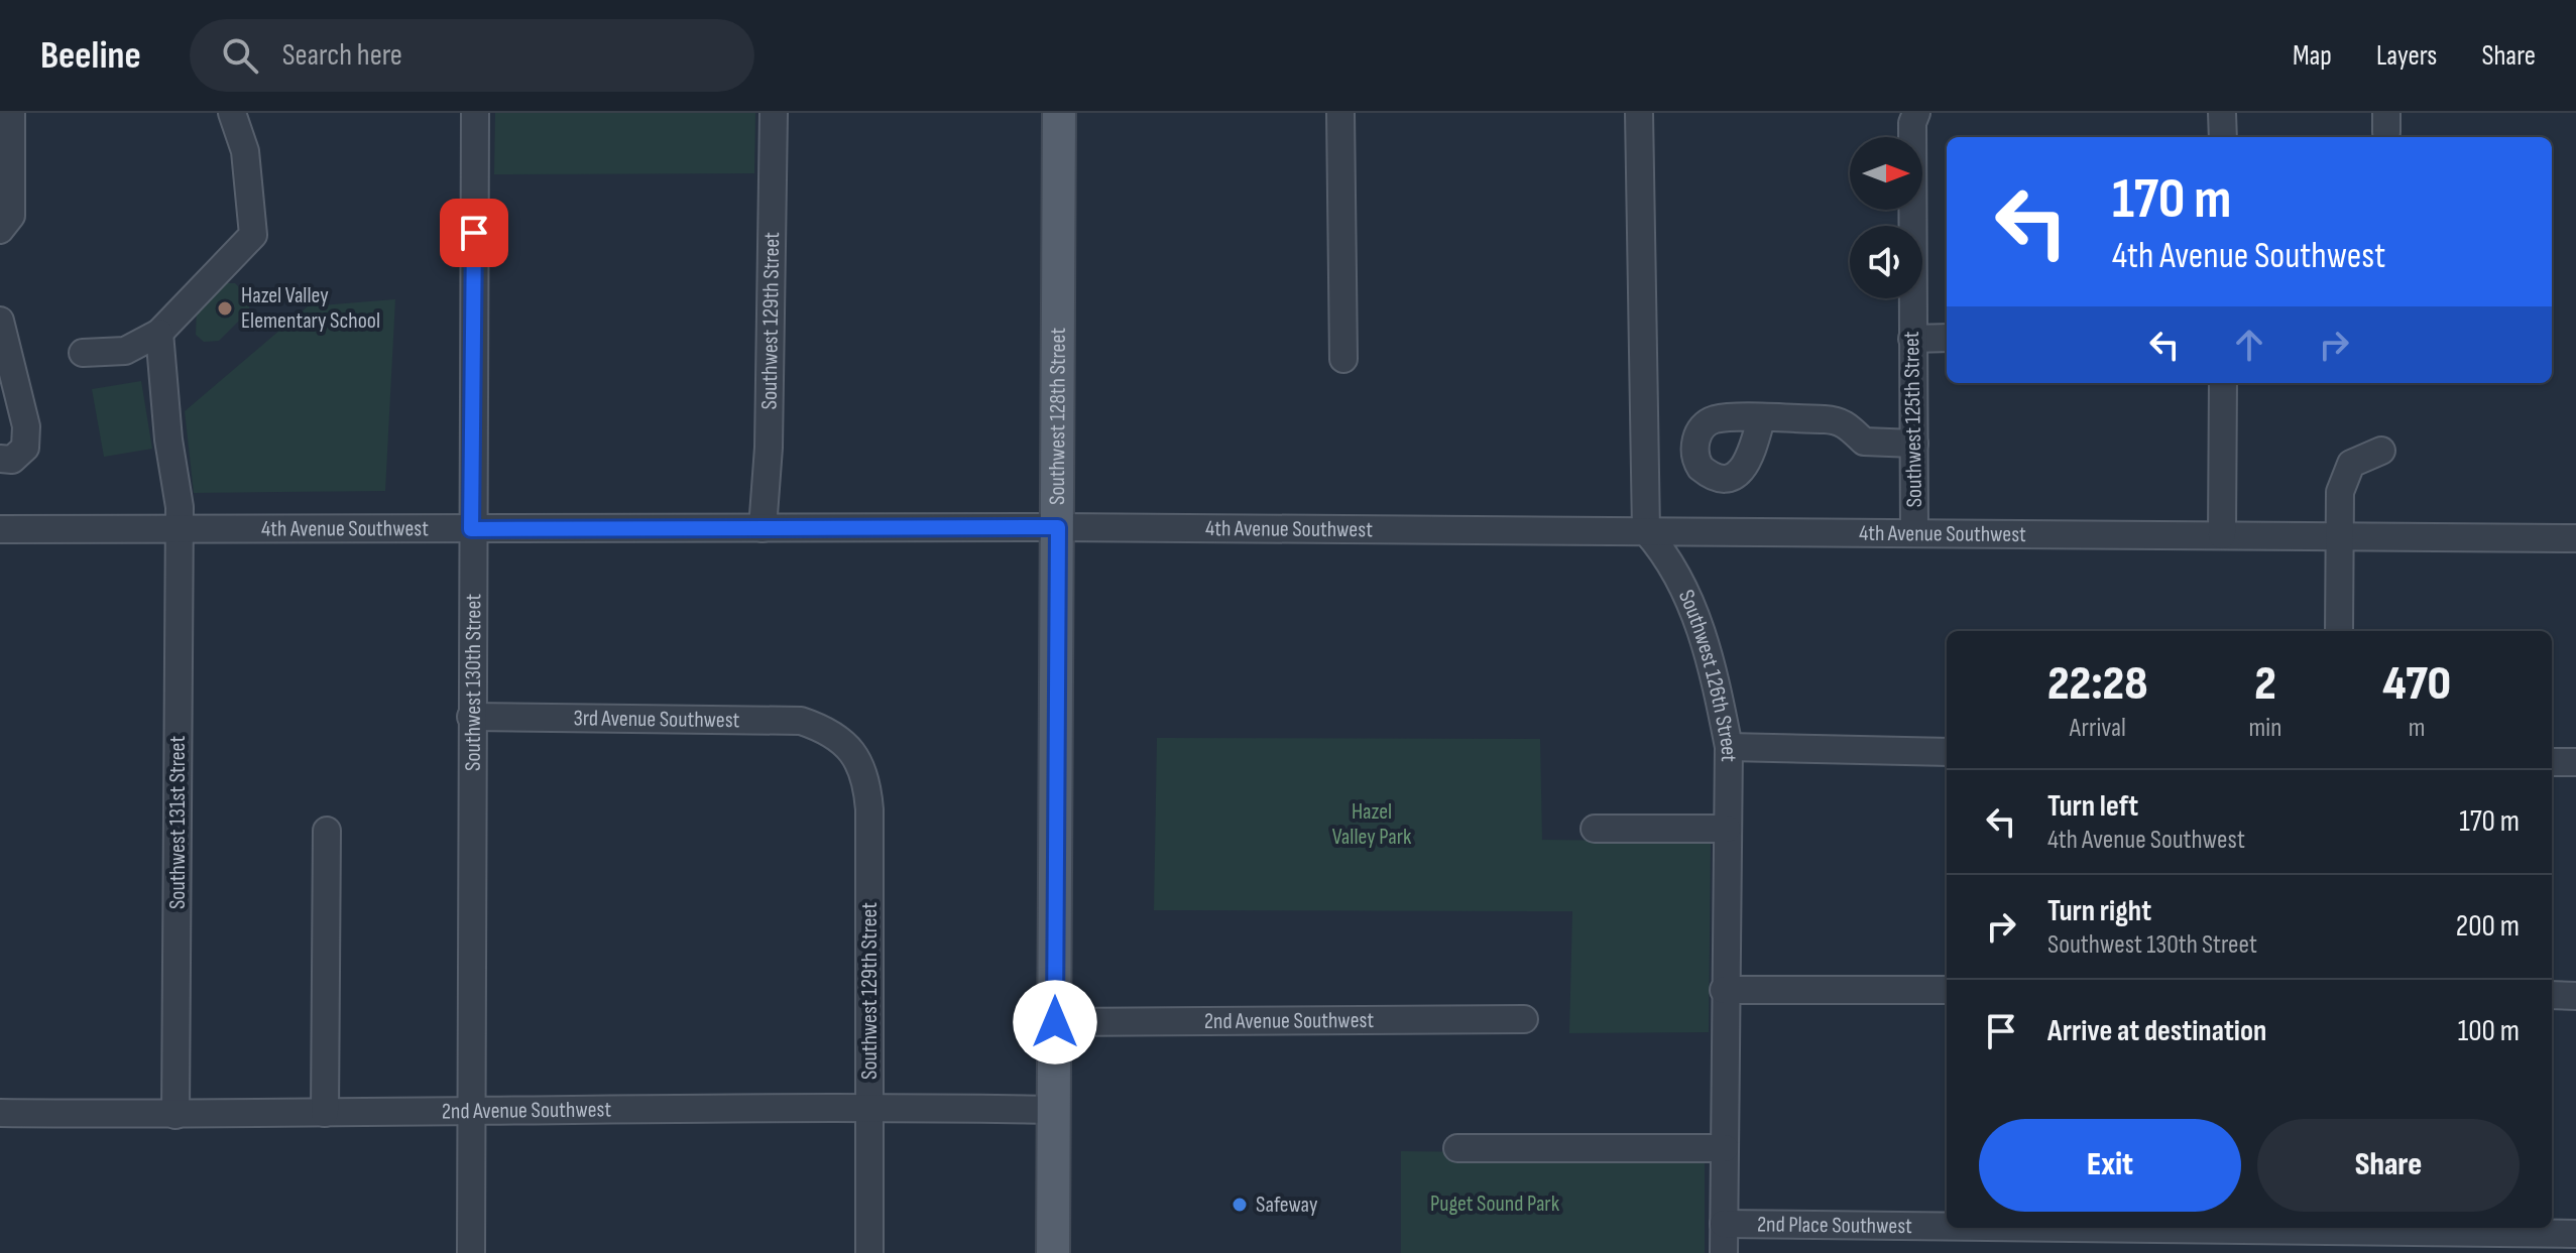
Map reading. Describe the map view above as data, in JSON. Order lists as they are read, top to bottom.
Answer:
{
  "streets": {
    "main road": ["Southwest 128th Street"],
    "street": [
      "Southwest 129th Street",
      "Southwest 125th Street",
      "4th Avenue Southwest",
      "Southwest 126th Street",
      "Southwest 130th Street",
      "3rd Avenue Southwest",
      "Southwest 131st Street",
      "2nd Avenue Southwest",
      "2nd Place Southwest"
    ]
  },
  "crossings": [
    ["Southwest 129th Street", "4th Avenue Southwest"],
    ["Southwest 129th Street", "3rd Avenue Southwest"],
    ["Southwest 129th Street", "2nd Avenue Southwest"],
    ["Southwest 128th Street", "4th Avenue Southwest"],
    ["Southwest 128th Street", "2nd Avenue Southwest"],
    ["Southwest 125th Street", "4th Avenue Southwest"],
    ["4th Avenue Southwest", "Southwest 126th Street"],
    ["4th Avenue Southwest", "Southwest 130th Street"],
    ["4th Avenue Southwest", "Southwest 131st Street"],
    ["Southwest 126th Street", "2nd Place Southwest"],
    ["Southwest 130th Street", "3rd Avenue Southwest"],
    ["Southwest 130th Street", "2nd Avenue Southwest"],
    ["Southwest 131st Street", "2nd Avenue Southwest"]
  ],
  "parks": ["Hazel Valley Park", "Puget Sound Park"],
  "places": ["Hazel Valley Elementary School", "Safeway"],
  "north": "right",
  "page": {
    "header": "Beeline",
    "search": "Search here",
    "nav": ["Map", "Layers", "Share"],
    "turn": ["170 m", "4th Avenue Southwest"],
    "eta": [
      "22:28",
      "Arrival",
      "2",
      "min",
      "470",
      "m"
    ],
    "list": [
      {
        "name": "Turn left",
        "note": "4th Avenue Southwest",
        "value": "170 m"
      },
      {
        "name": "Turn right",
        "note": "Southwest 130th Street",
        "value": "200 m"
      },
      {
        "name": "Arrive at destination",
        "value": "100 m"
      }
    ],
    "buttons": ["Exit", "Share"]
  }
}
